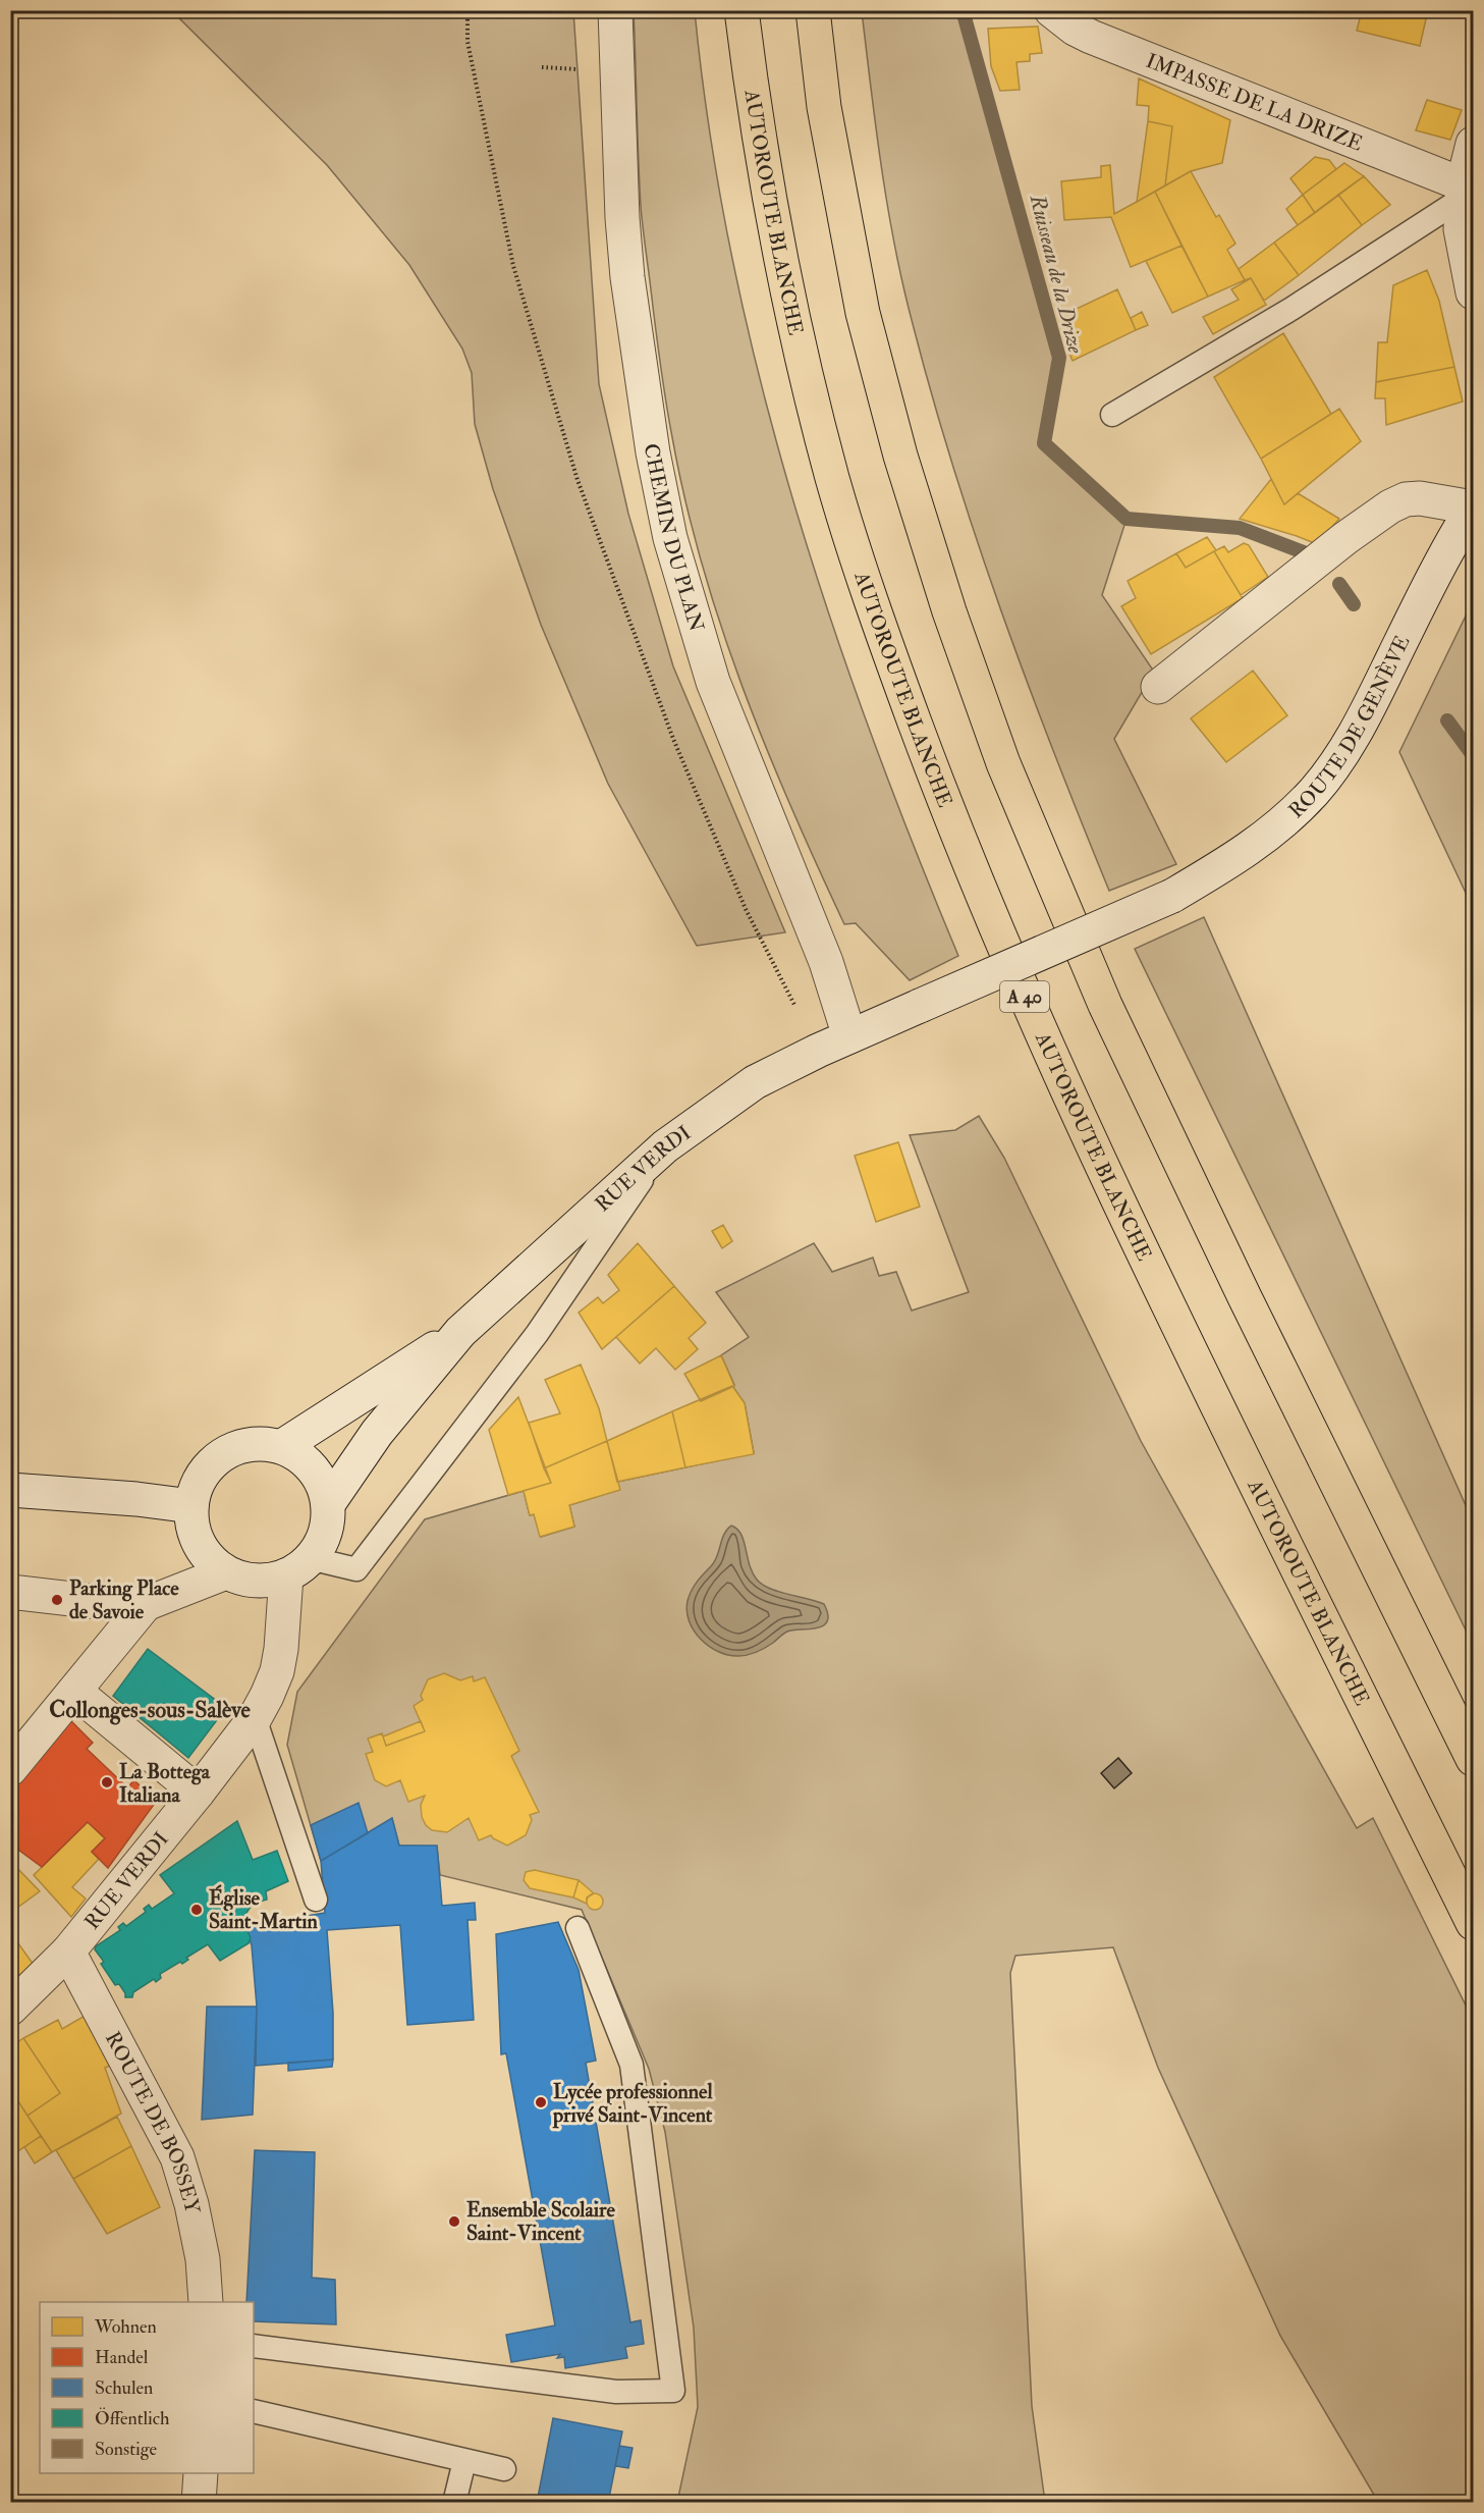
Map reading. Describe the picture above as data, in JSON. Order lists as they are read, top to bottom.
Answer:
{
  "streets": {
    "highway": ["AUTOROUTE BLANCHE", "A 40"],
    "street": [
      "IMPASSE DE LA DRIZE",
      "CHEMIN DU PLAN",
      "ROUTE DE GENÈVE",
      "RUE VERDI",
      "ROUTE DE BOSSEY"
    ]
  },
  "crossings": [
    ["CHEMIN DU PLAN", "RUE VERDI"],
    ["ROUTE DE GENÈVE", "RUE VERDI"],
    ["RUE VERDI", "ROUTE DE BOSSEY"]
  ],
  "districts": ["Collonges-sous-Salève"],
  "water": ["Ruisseau de la Drize"],
  "places": [
    "Parking Place de Savoie",
    "La Bottega Italiana",
    "Église Saint-Martin",
    "Lycée professionnel privé Saint-Vincent",
    "Ensemble Scolaire Saint-Vincent"
  ],
  "legend": [
    "Wohnen",
    "Handel",
    "Schulen",
    "Öffentlich",
    "Sonstige"
  ]
}
